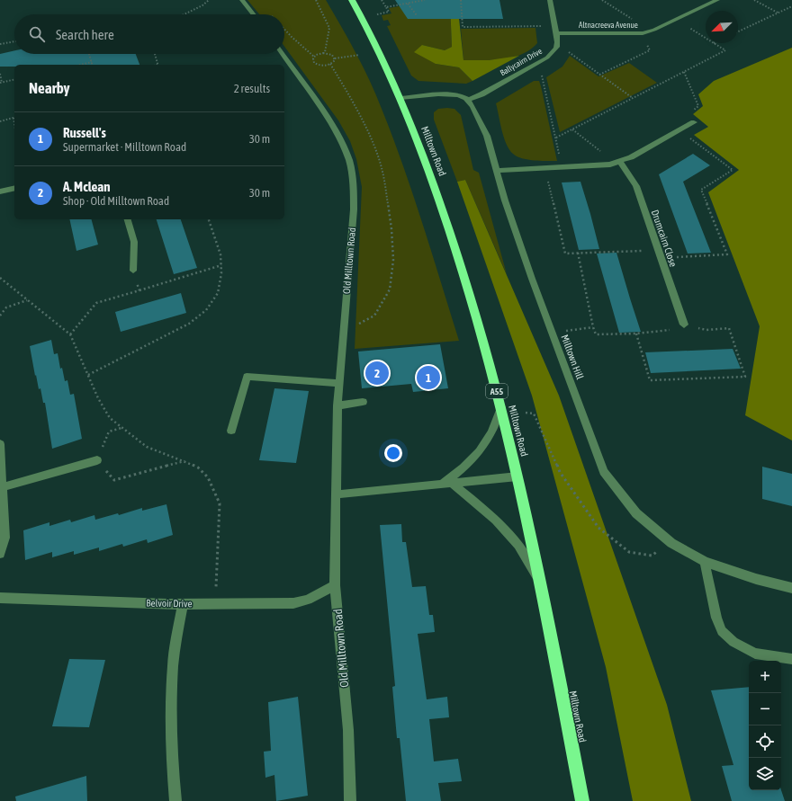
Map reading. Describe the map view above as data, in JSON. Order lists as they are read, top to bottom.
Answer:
{
  "streets": {
    "highway": ["Milltown Road", "A55"],
    "street": [
      "Altnacreeva Avenue",
      "Ballycairn Drive",
      "Drumcairn Close",
      "Old Milltown Road",
      "Milltown Hill",
      "Belvoir Drive"
    ]
  },
  "crossings": [
    ["Altnacreeva Avenue", "Ballycairn Drive"],
    ["Ballycairn Drive", "Milltown Hill"],
    ["Old Milltown Road", "Belvoir Drive"]
  ],
  "north": "bottom left",
  "page": {
    "search": "Search here",
    "heading": ["Nearby", "2 results"],
    "list": [
      {
        "mark": "1",
        "name": "Russell's",
        "note": "Supermarket · Milltown Road",
        "value": "30 m"
      },
      {
        "mark": "2",
        "name": "A. Mclean",
        "note": "Shop · Old Milltown Road",
        "value": "30 m"
      }
    ],
    "pins": ["2", "1"],
    "map_buttons": ["+", "−"]
  }
}
